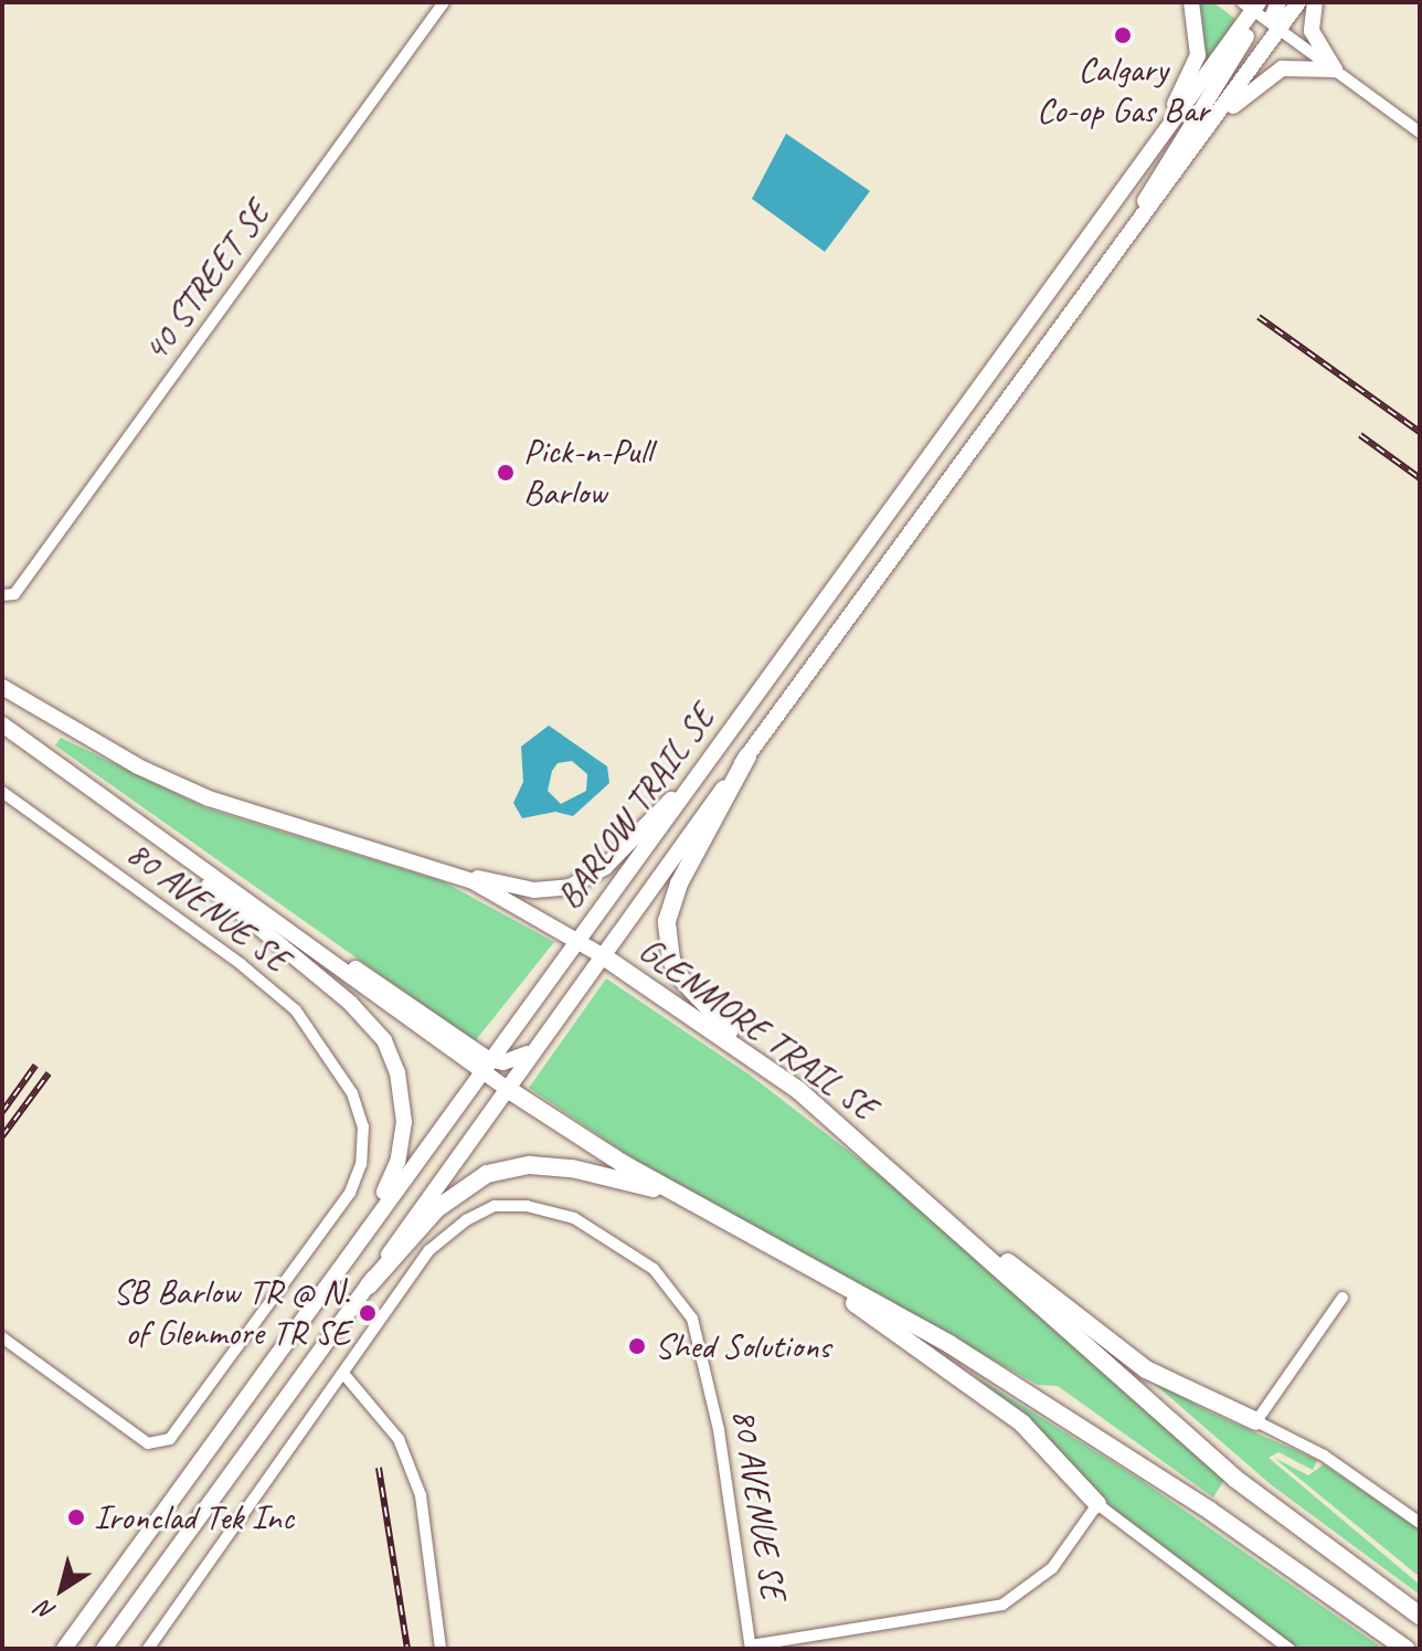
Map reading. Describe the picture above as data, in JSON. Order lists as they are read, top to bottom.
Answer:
{
  "streets": {
    "highway": ["GLENMORE TRAIL SE"],
    "main road": ["BARLOW TRAIL SE"],
    "street": ["40 STREET SE", "80 AVENUE SE"]
  },
  "crossings": [
    ["BARLOW TRAIL SE", "GLENMORE TRAIL SE"]
  ],
  "places": [
    "Calgary Co-op Gas Bar",
    "Pick-n-Pull Barlow",
    "SB Barlow TR @ N. of Glenmore TR SE",
    "Shed Solutions",
    "Ironclad Tek Inc"
  ],
  "north": "bottom left"
}
